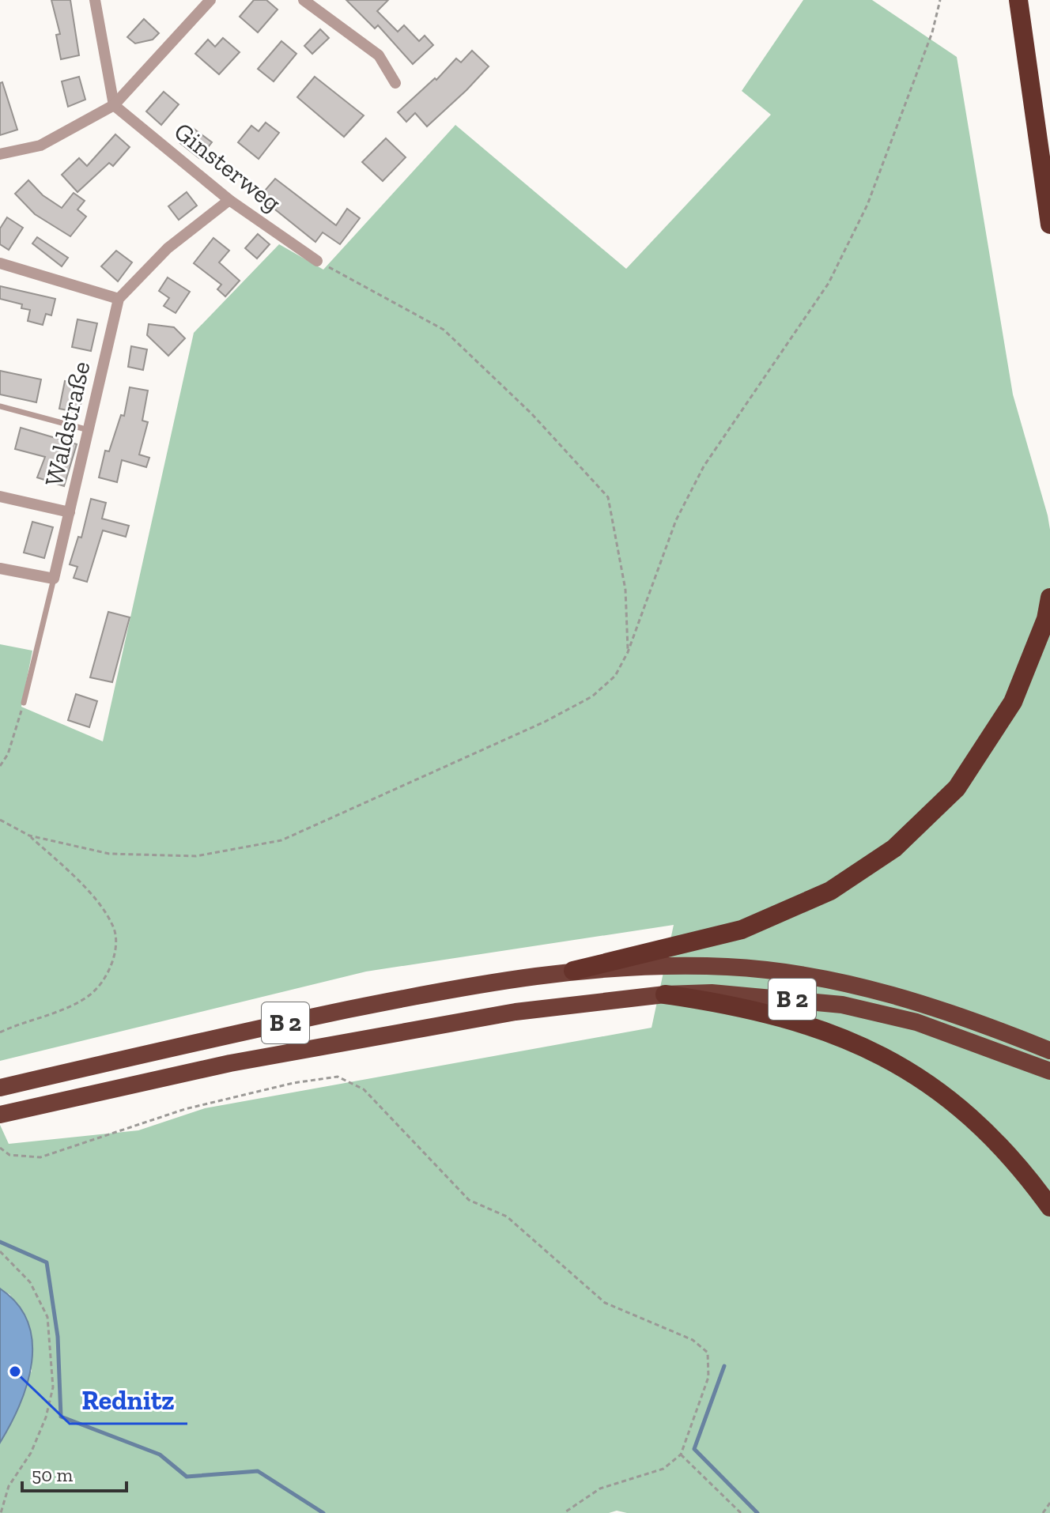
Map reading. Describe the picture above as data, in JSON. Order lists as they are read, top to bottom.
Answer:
{
  "streets": {
    "highway": ["B 2"],
    "street": ["Ginsterweg", "Waldstraße"]
  },
  "places": ["Rednitz"],
  "scale_bar": "50 m"
}
